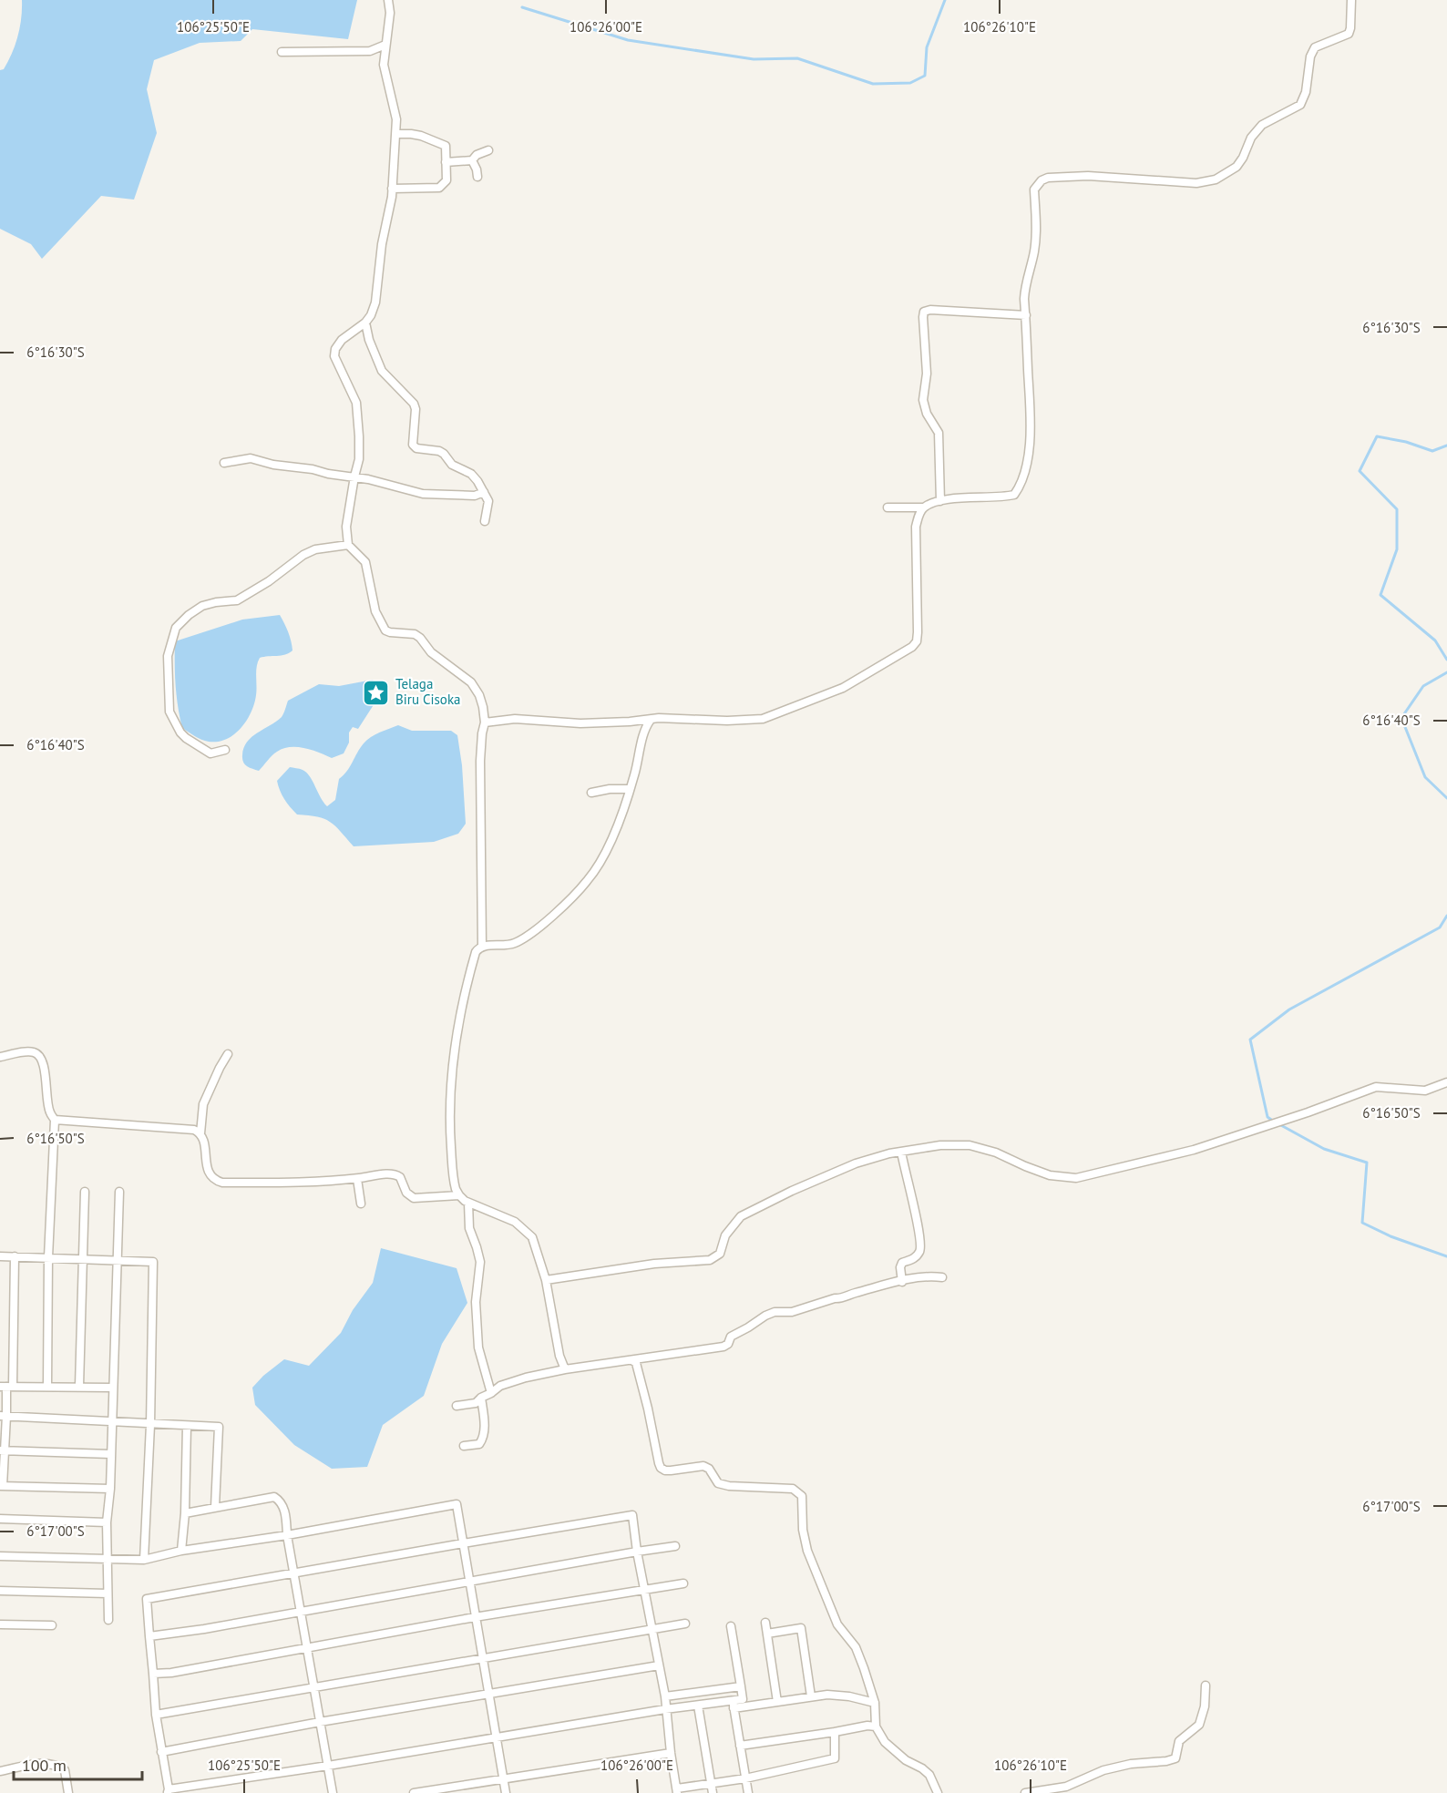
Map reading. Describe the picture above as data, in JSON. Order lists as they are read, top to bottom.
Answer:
{
  "places": {
    "place": ["Telaga Biru Cisoka"]
  },
  "scale_bar": "100 m",
  "coordinates": [
    "106°25'50\"E",
    "106°26'00\"E",
    "106°26'10\"E",
    "6°16'30\"S",
    "6°16'40\"S",
    "6°16'50\"S",
    "6°17'00\"S"
  ]
}
